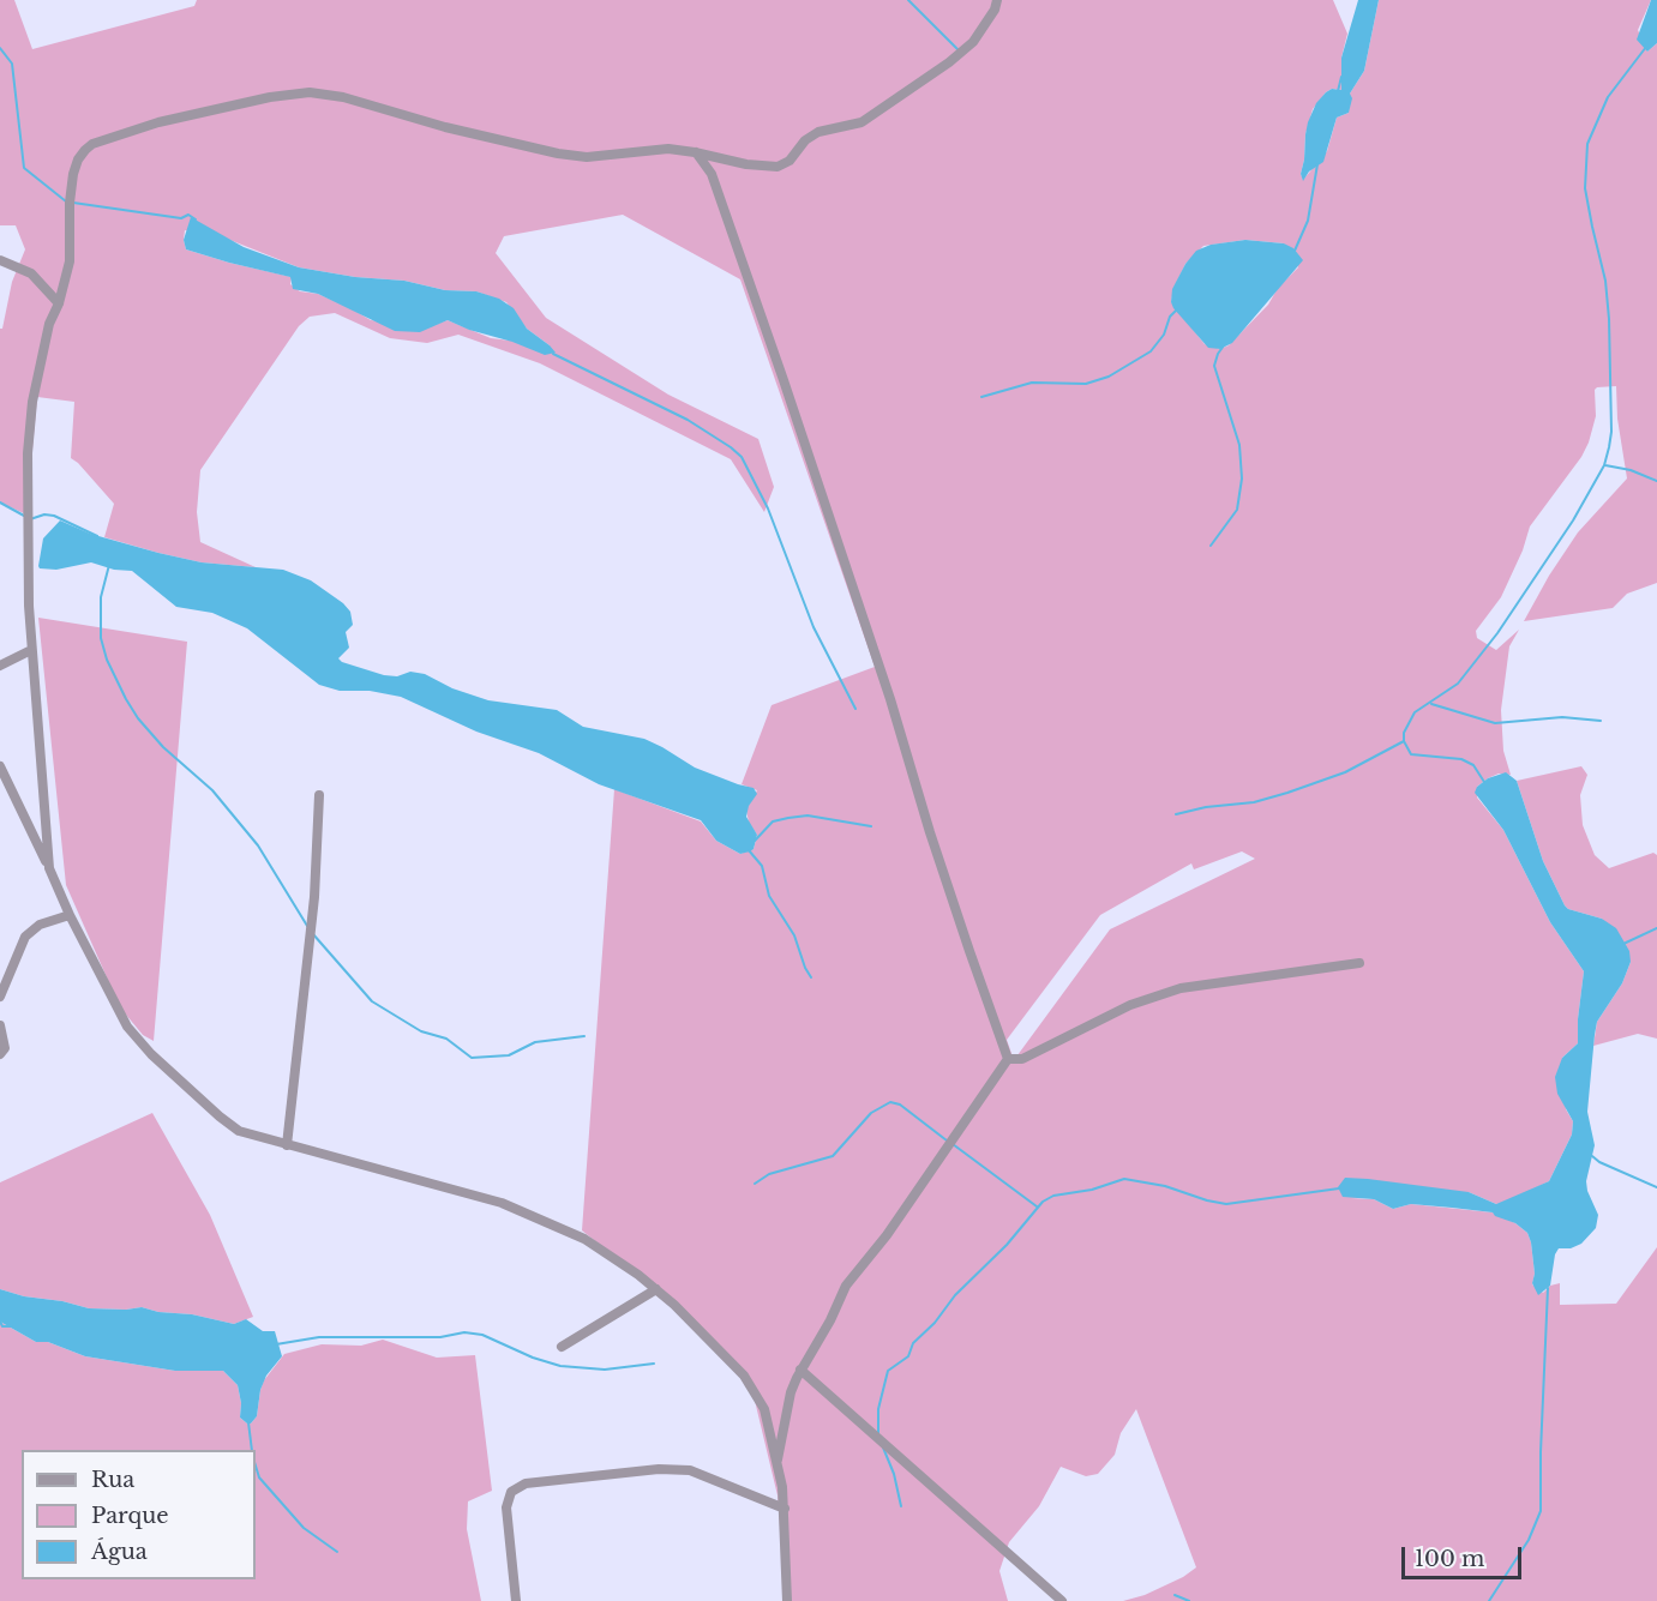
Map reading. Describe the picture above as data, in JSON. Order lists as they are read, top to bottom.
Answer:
{
  "legend": ["Rua", "Parque", "Água"],
  "scale_bar": "100 m"
}
